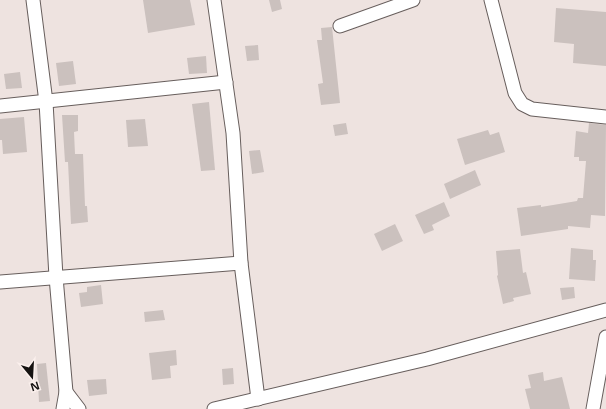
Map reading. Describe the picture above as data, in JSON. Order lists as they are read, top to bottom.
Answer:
{
  "north": "bottom"
}
